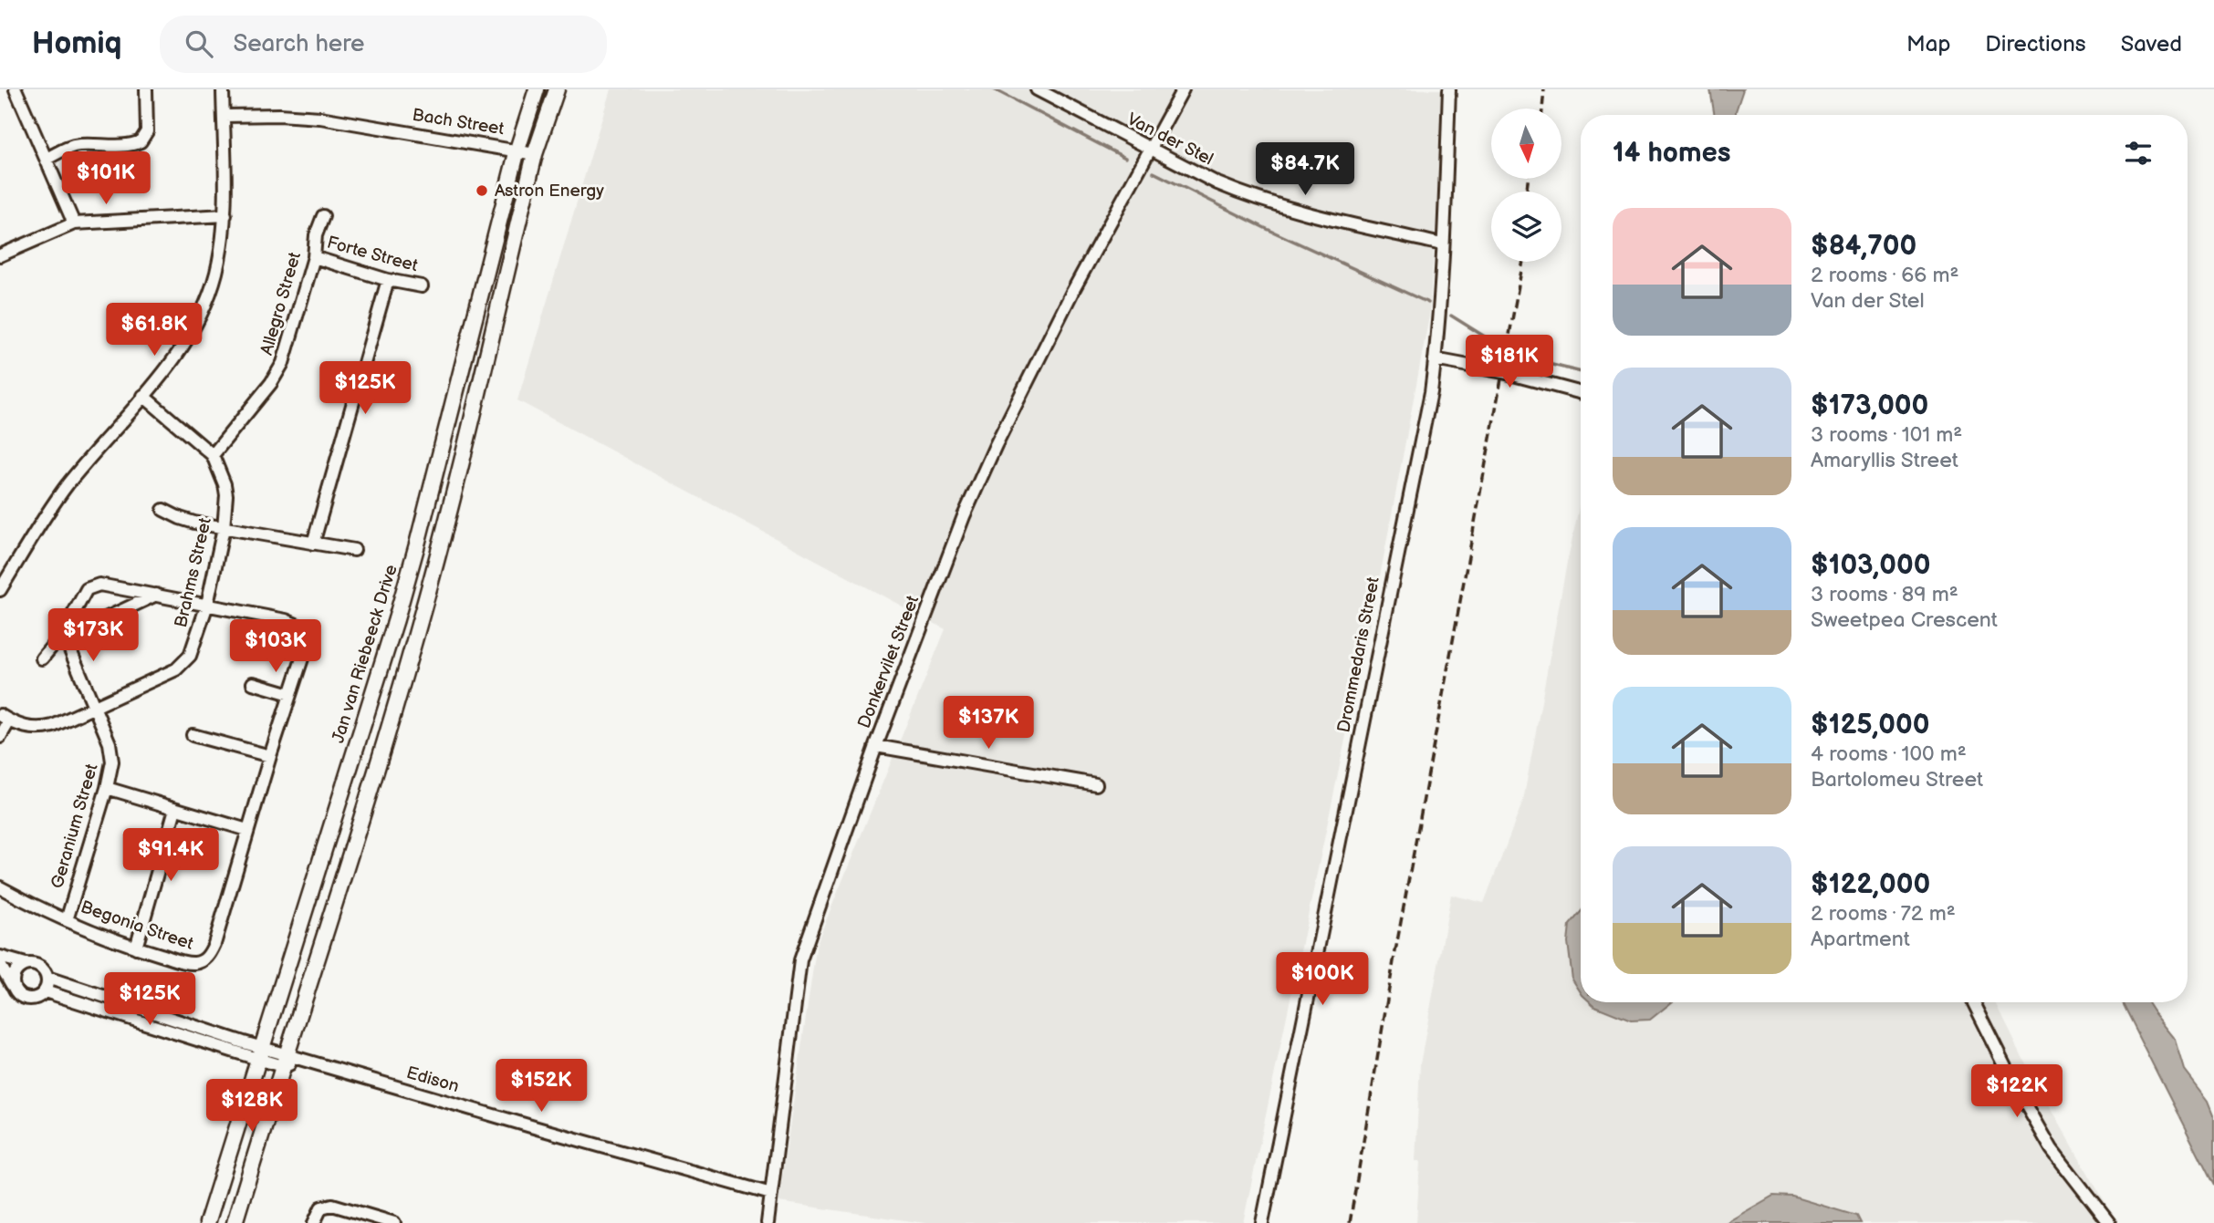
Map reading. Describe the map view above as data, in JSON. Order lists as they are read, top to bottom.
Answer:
{
  "streets": {
    "main road": ["Jan van Riebeeck Drive"],
    "street": [
      "Bach Street",
      "Van der Stel",
      "Forte Street",
      "Allegro Street",
      "Brahms Street",
      "Drommedaris Street",
      "Donkervilet Street",
      "Geranium Street",
      "Begonia Street",
      "Edison"
    ]
  },
  "crossings": [
    ["Bach Street", "Jan van Riebeeck Drive"],
    ["Van der Stel", "Drommedaris Street"],
    ["Van der Stel", "Donkervilet Street"],
    ["Forte Street", "Allegro Street"],
    ["Allegro Street", "Brahms Street"],
    ["Brahms Street", "Geranium Street"],
    ["Brahms Street", "Begonia Street"],
    ["Jan van Riebeeck Drive", "Edison"],
    ["Donkervilet Street", "Edison"],
    ["Geranium Street", "Begonia Street"]
  ],
  "places": ["Astron Energy"],
  "north": "bottom",
  "page": {
    "header": "Homiq",
    "search": "Search here",
    "nav": ["Map", "Directions", "Saved"],
    "heading": "14 homes",
    "price": [
      "$84.7K",
      "$101K",
      "$61.8K",
      "$181K",
      "$125K",
      "$173K",
      "$103K",
      "$137K",
      "$91.4K",
      "$100K",
      "$125K",
      "$152K",
      "$122K",
      "$128K"
    ],
    "list": [
      {
        "name": "$84,700",
        "note": "2 rooms · 66 m² · Van der Stel"
      },
      {
        "name": "$173,000",
        "note": "3 rooms · 101 m² · Amaryllis Street"
      },
      {
        "name": "$103,000",
        "note": "3 rooms · 89 m² · Sweetpea Crescent"
      },
      {
        "name": "$125,000",
        "note": "4 rooms · 100 m² · Bartolomeu Street"
      },
      {
        "name": "$122,000",
        "note": "2 rooms · 72 m² · Apartment"
      }
    ]
  }
}
